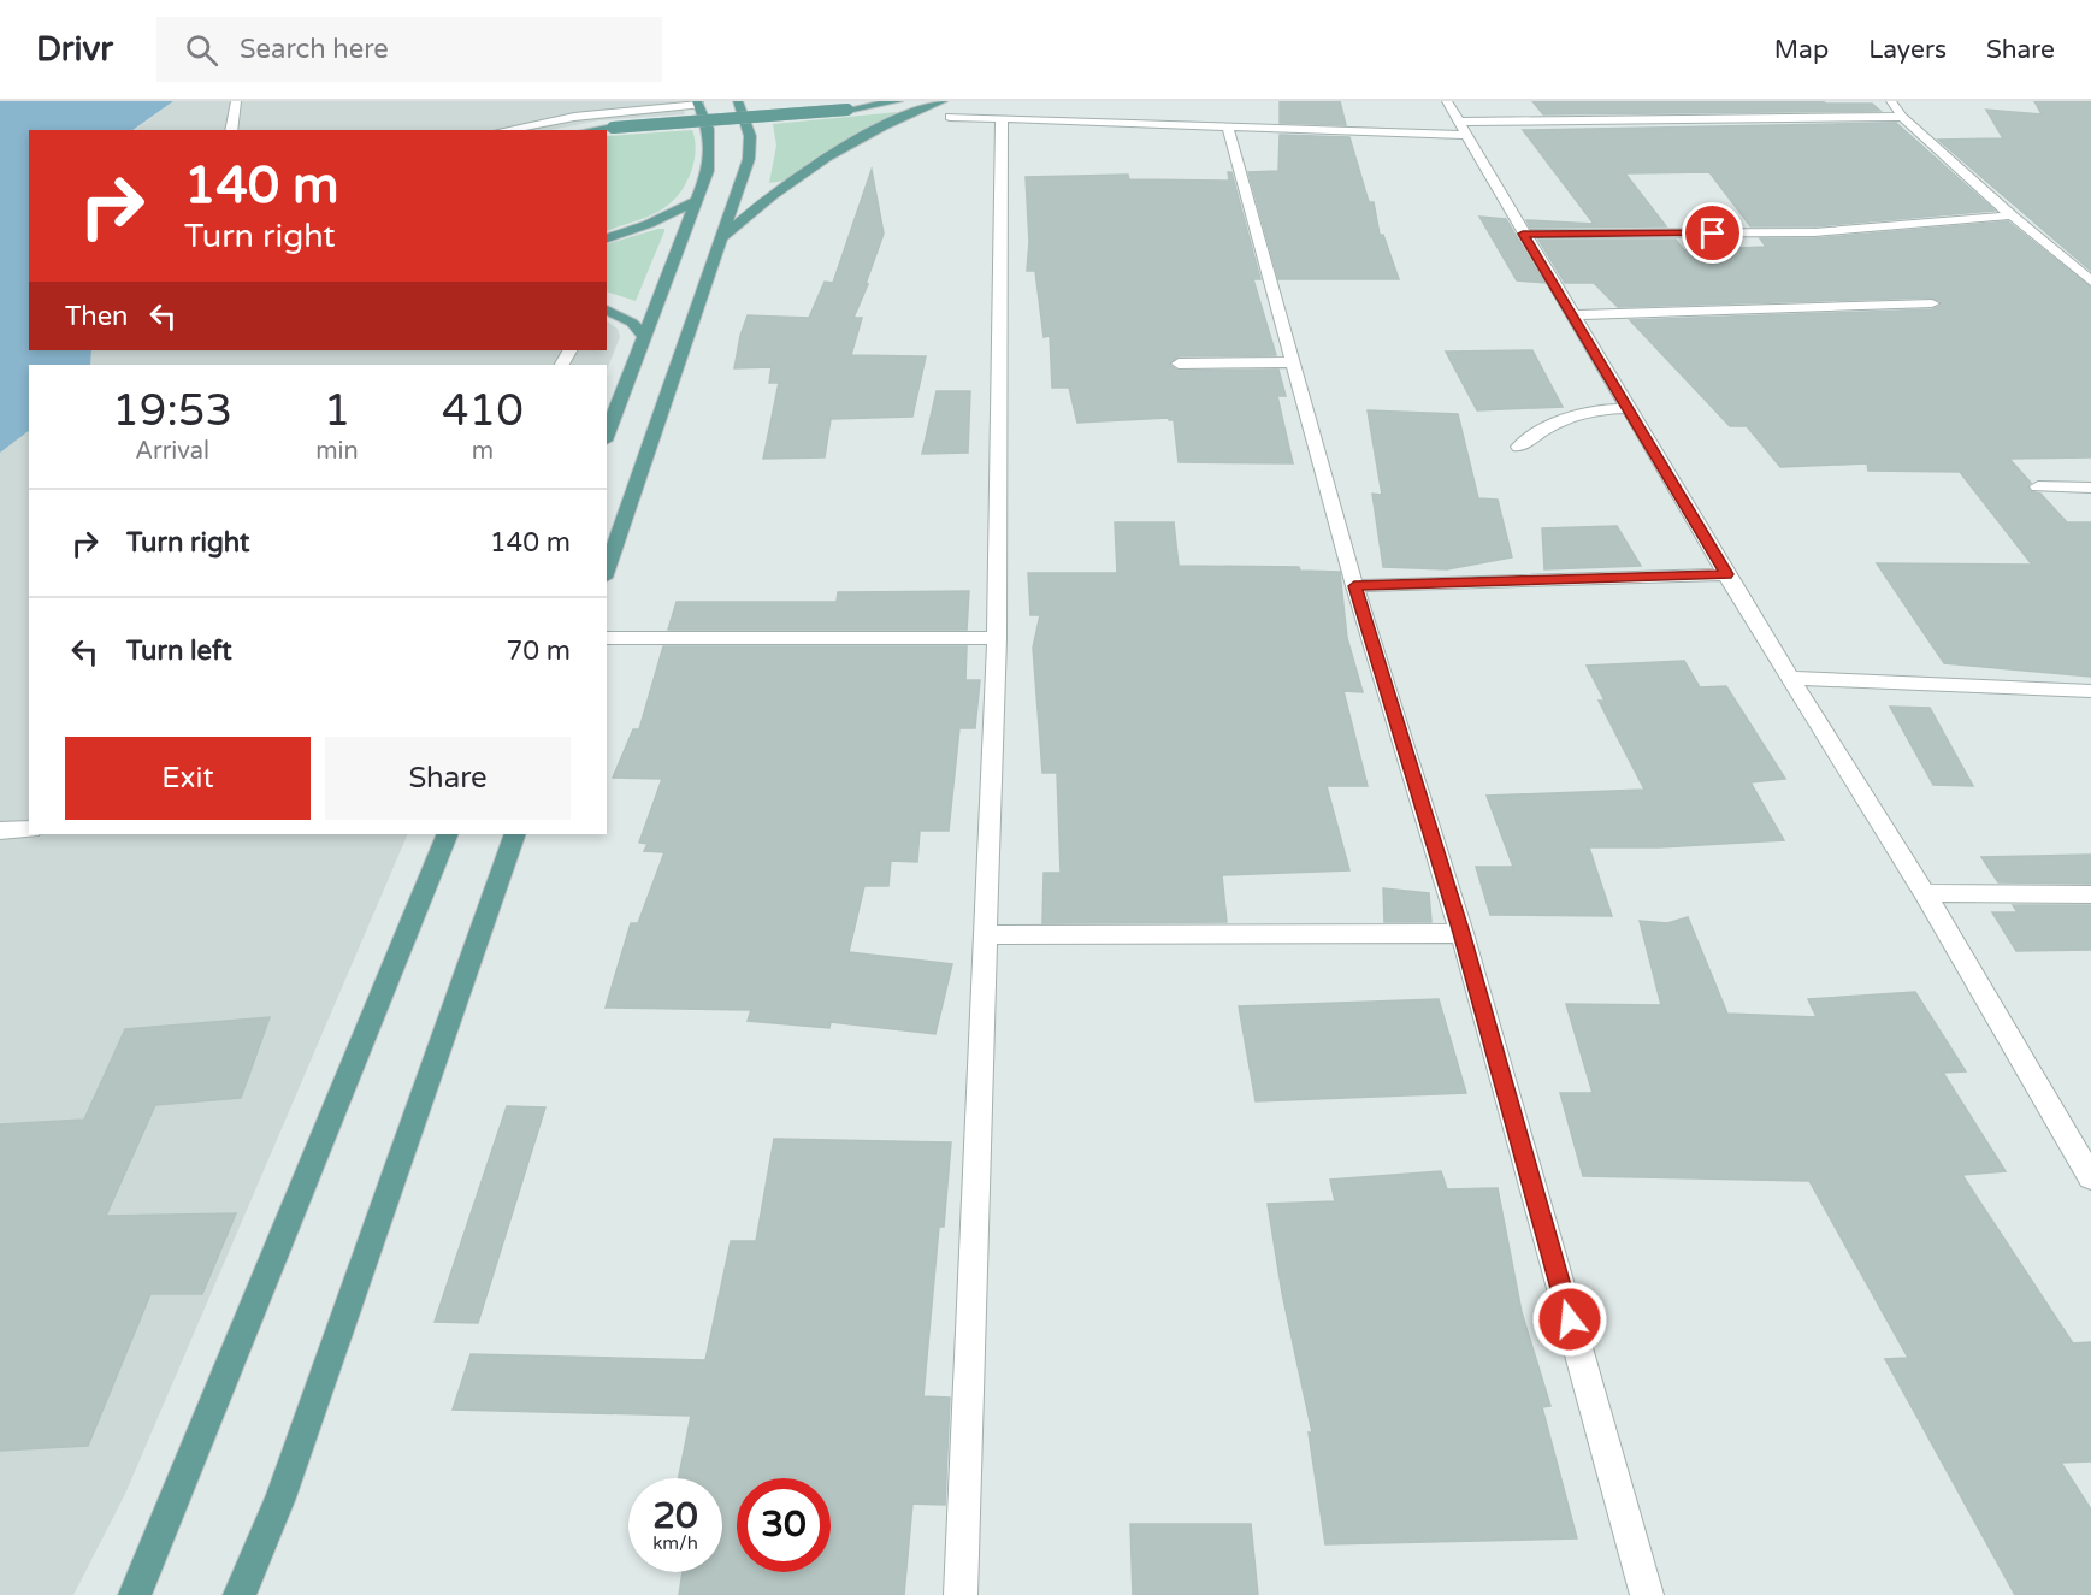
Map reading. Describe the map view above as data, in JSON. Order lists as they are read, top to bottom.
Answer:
{
  "page": {
    "header": "Drivr",
    "search": "Search here",
    "nav": ["Map", "Layers", "Share"],
    "turn": ["140 m", "Turn right"],
    "then": "Then",
    "eta": [
      "19:53",
      "Arrival",
      "1",
      "min",
      "410",
      "m"
    ],
    "list": [
      {
        "name": "Turn right",
        "value": "140 m"
      },
      {
        "name": "Turn left",
        "value": "70 m"
      }
    ],
    "buttons": ["Exit", "Share"],
    "speed": "20 km/h",
    "limit": "30"
  }
}
